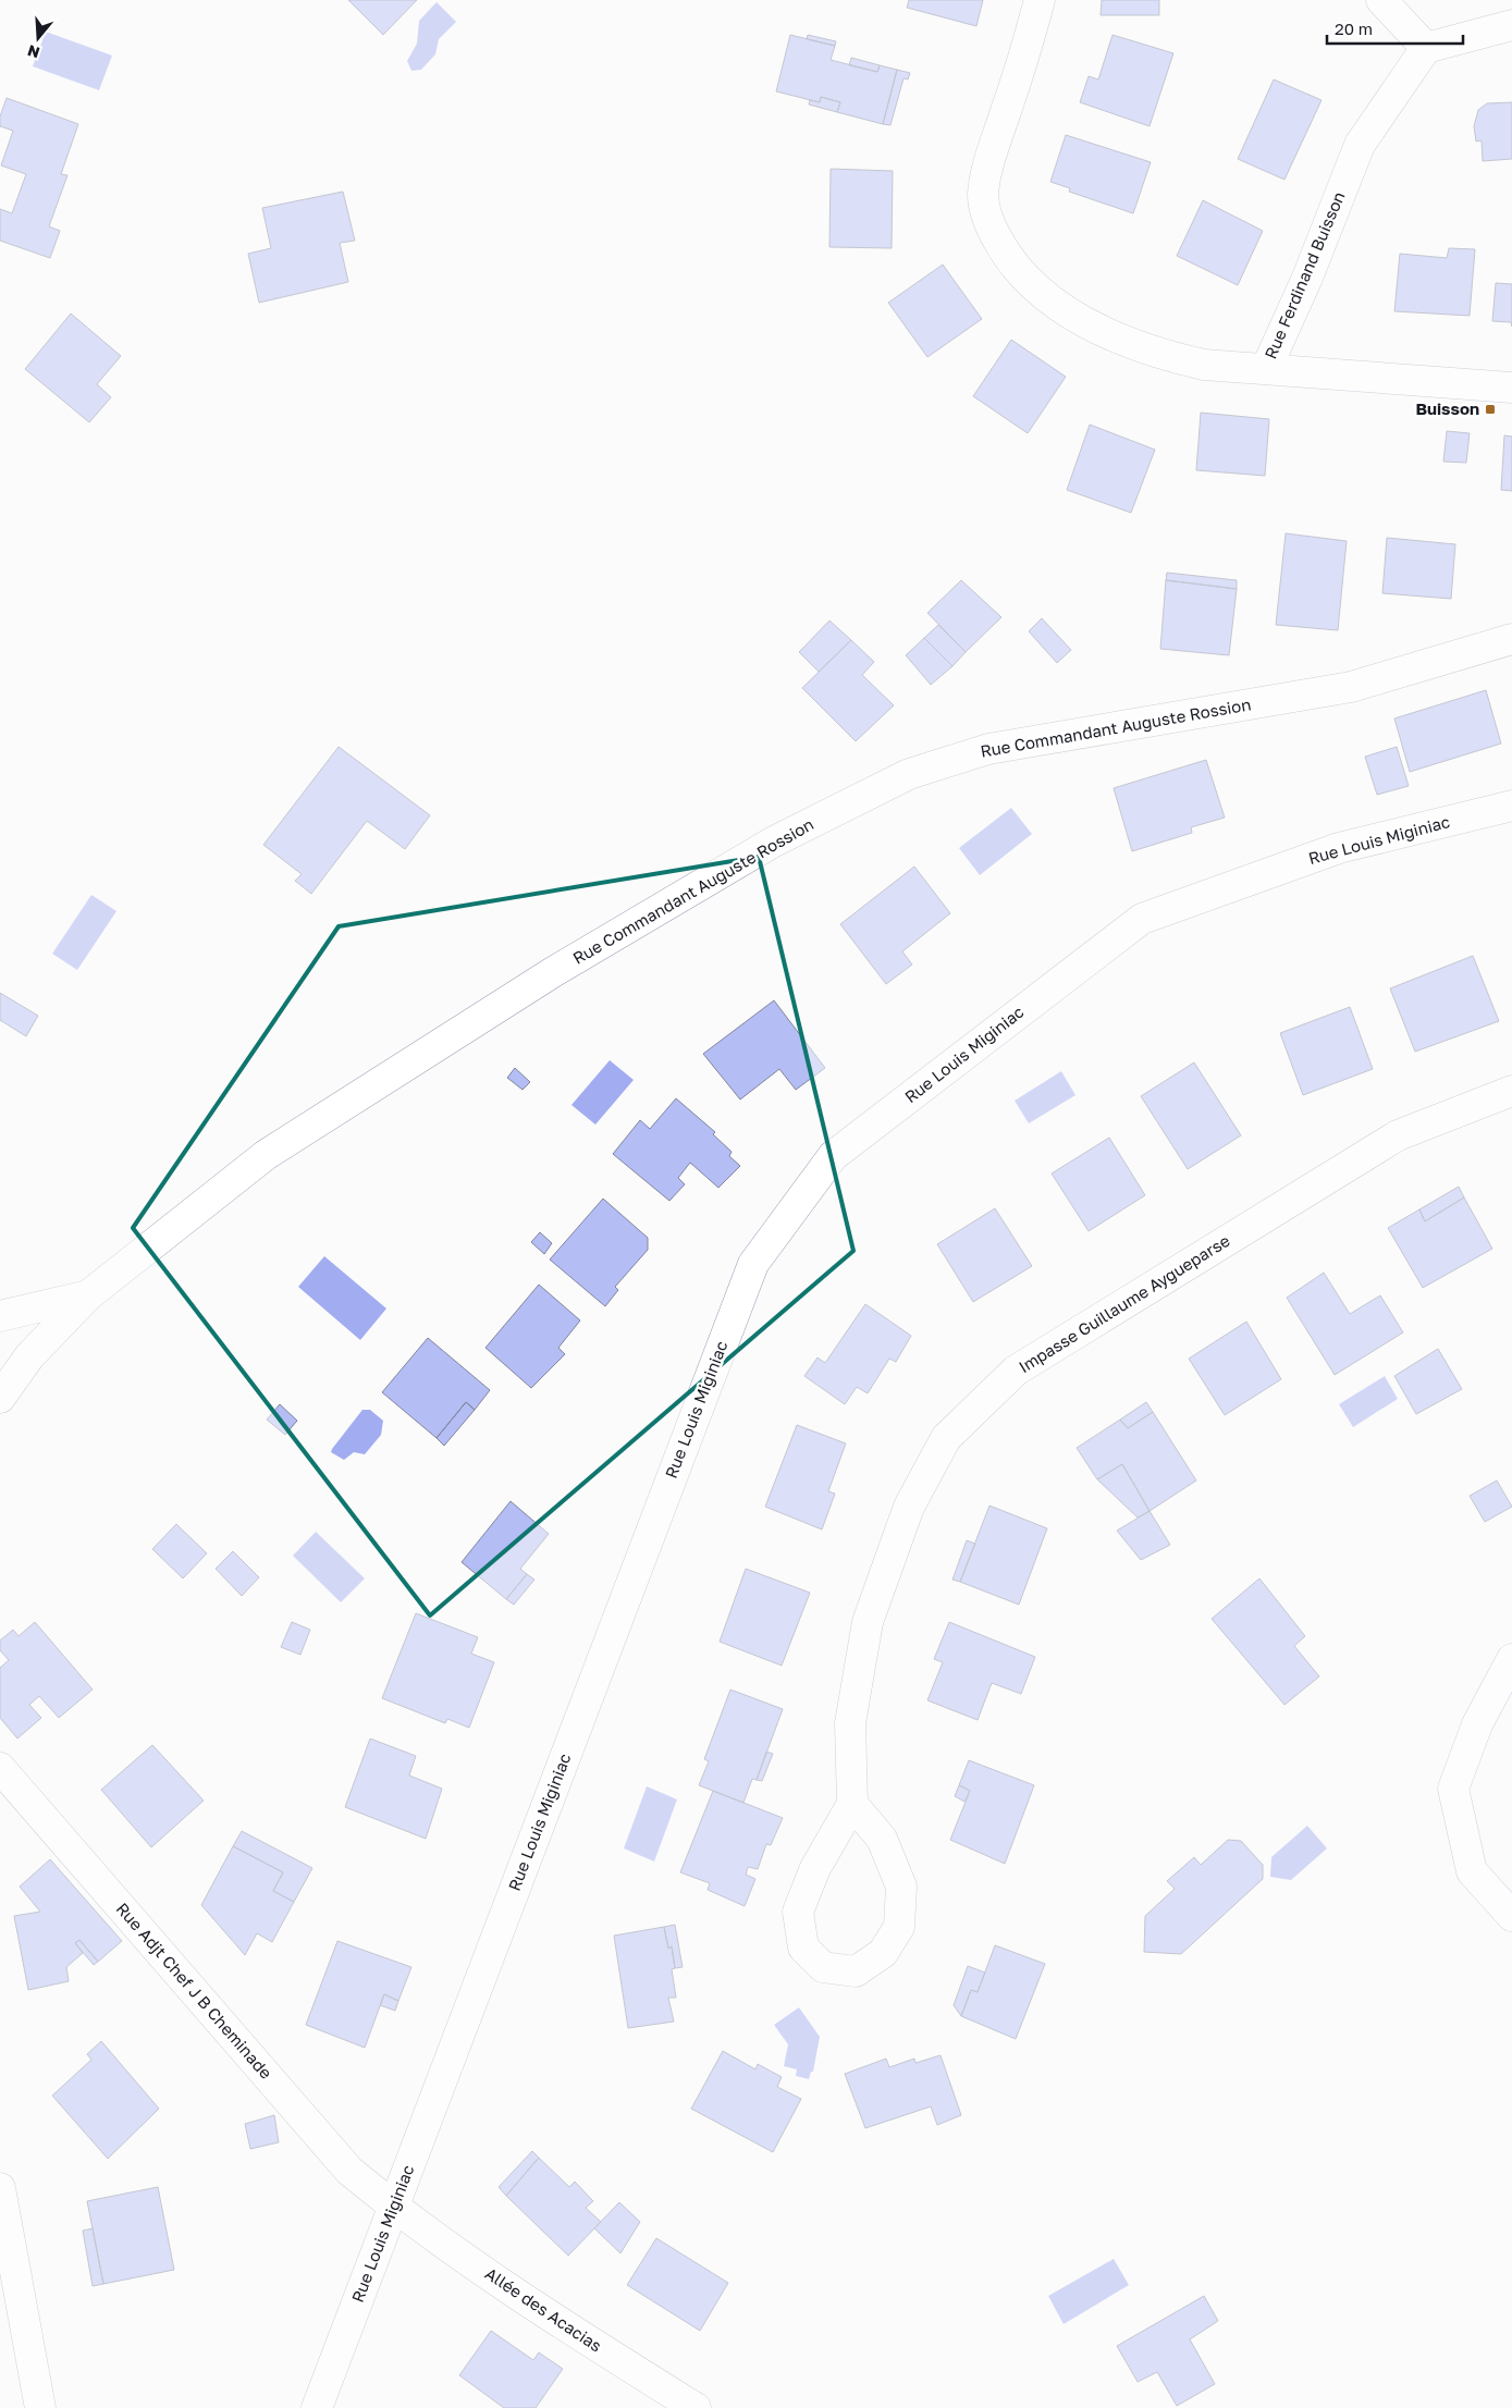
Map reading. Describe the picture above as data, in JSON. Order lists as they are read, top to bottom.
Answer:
{
  "streets": {
    "street": [
      "Rue Ferdinand Buisson",
      "Rue Commandant Auguste Rossion",
      "Rue Louis Miginiac",
      "Impasse Guillaume Aygueparse",
      "Rue Adjt Chef J B Cheminade",
      "Allée des Acacias"
    ]
  },
  "crossings": [
    ["Rue Louis Miginiac", "Rue Adjt Chef J B Cheminade"],
    ["Rue Louis Miginiac", "Allée des Acacias"],
    ["Rue Adjt Chef J B Cheminade", "Allée des Acacias"]
  ],
  "places": {
    "transit": ["Buisson"]
  },
  "scale_bar": "20 m",
  "north": "bottom"
}
